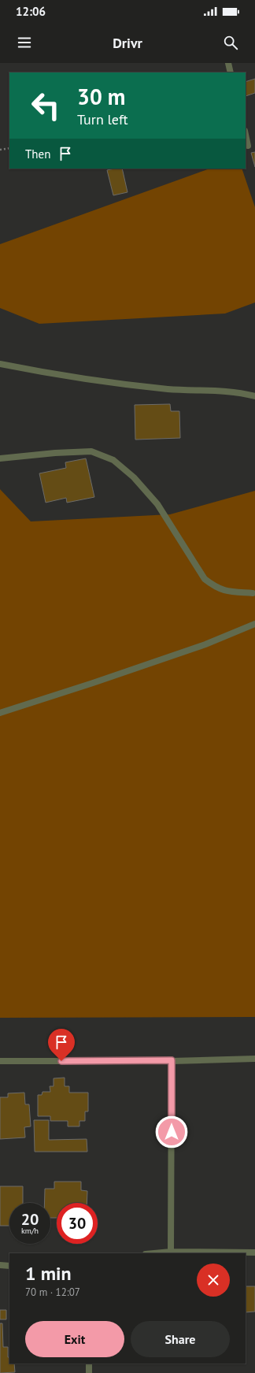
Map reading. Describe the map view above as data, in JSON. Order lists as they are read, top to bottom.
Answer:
{
  "page": {
    "status": "12:06",
    "header": "Drivr",
    "turn": ["30 m", "Turn left"],
    "then": "Then",
    "speed": "20 km/h",
    "limit": "30",
    "heading": ["1 min", "70 m · 12:07"],
    "buttons": ["Exit", "Share"]
  }
}
